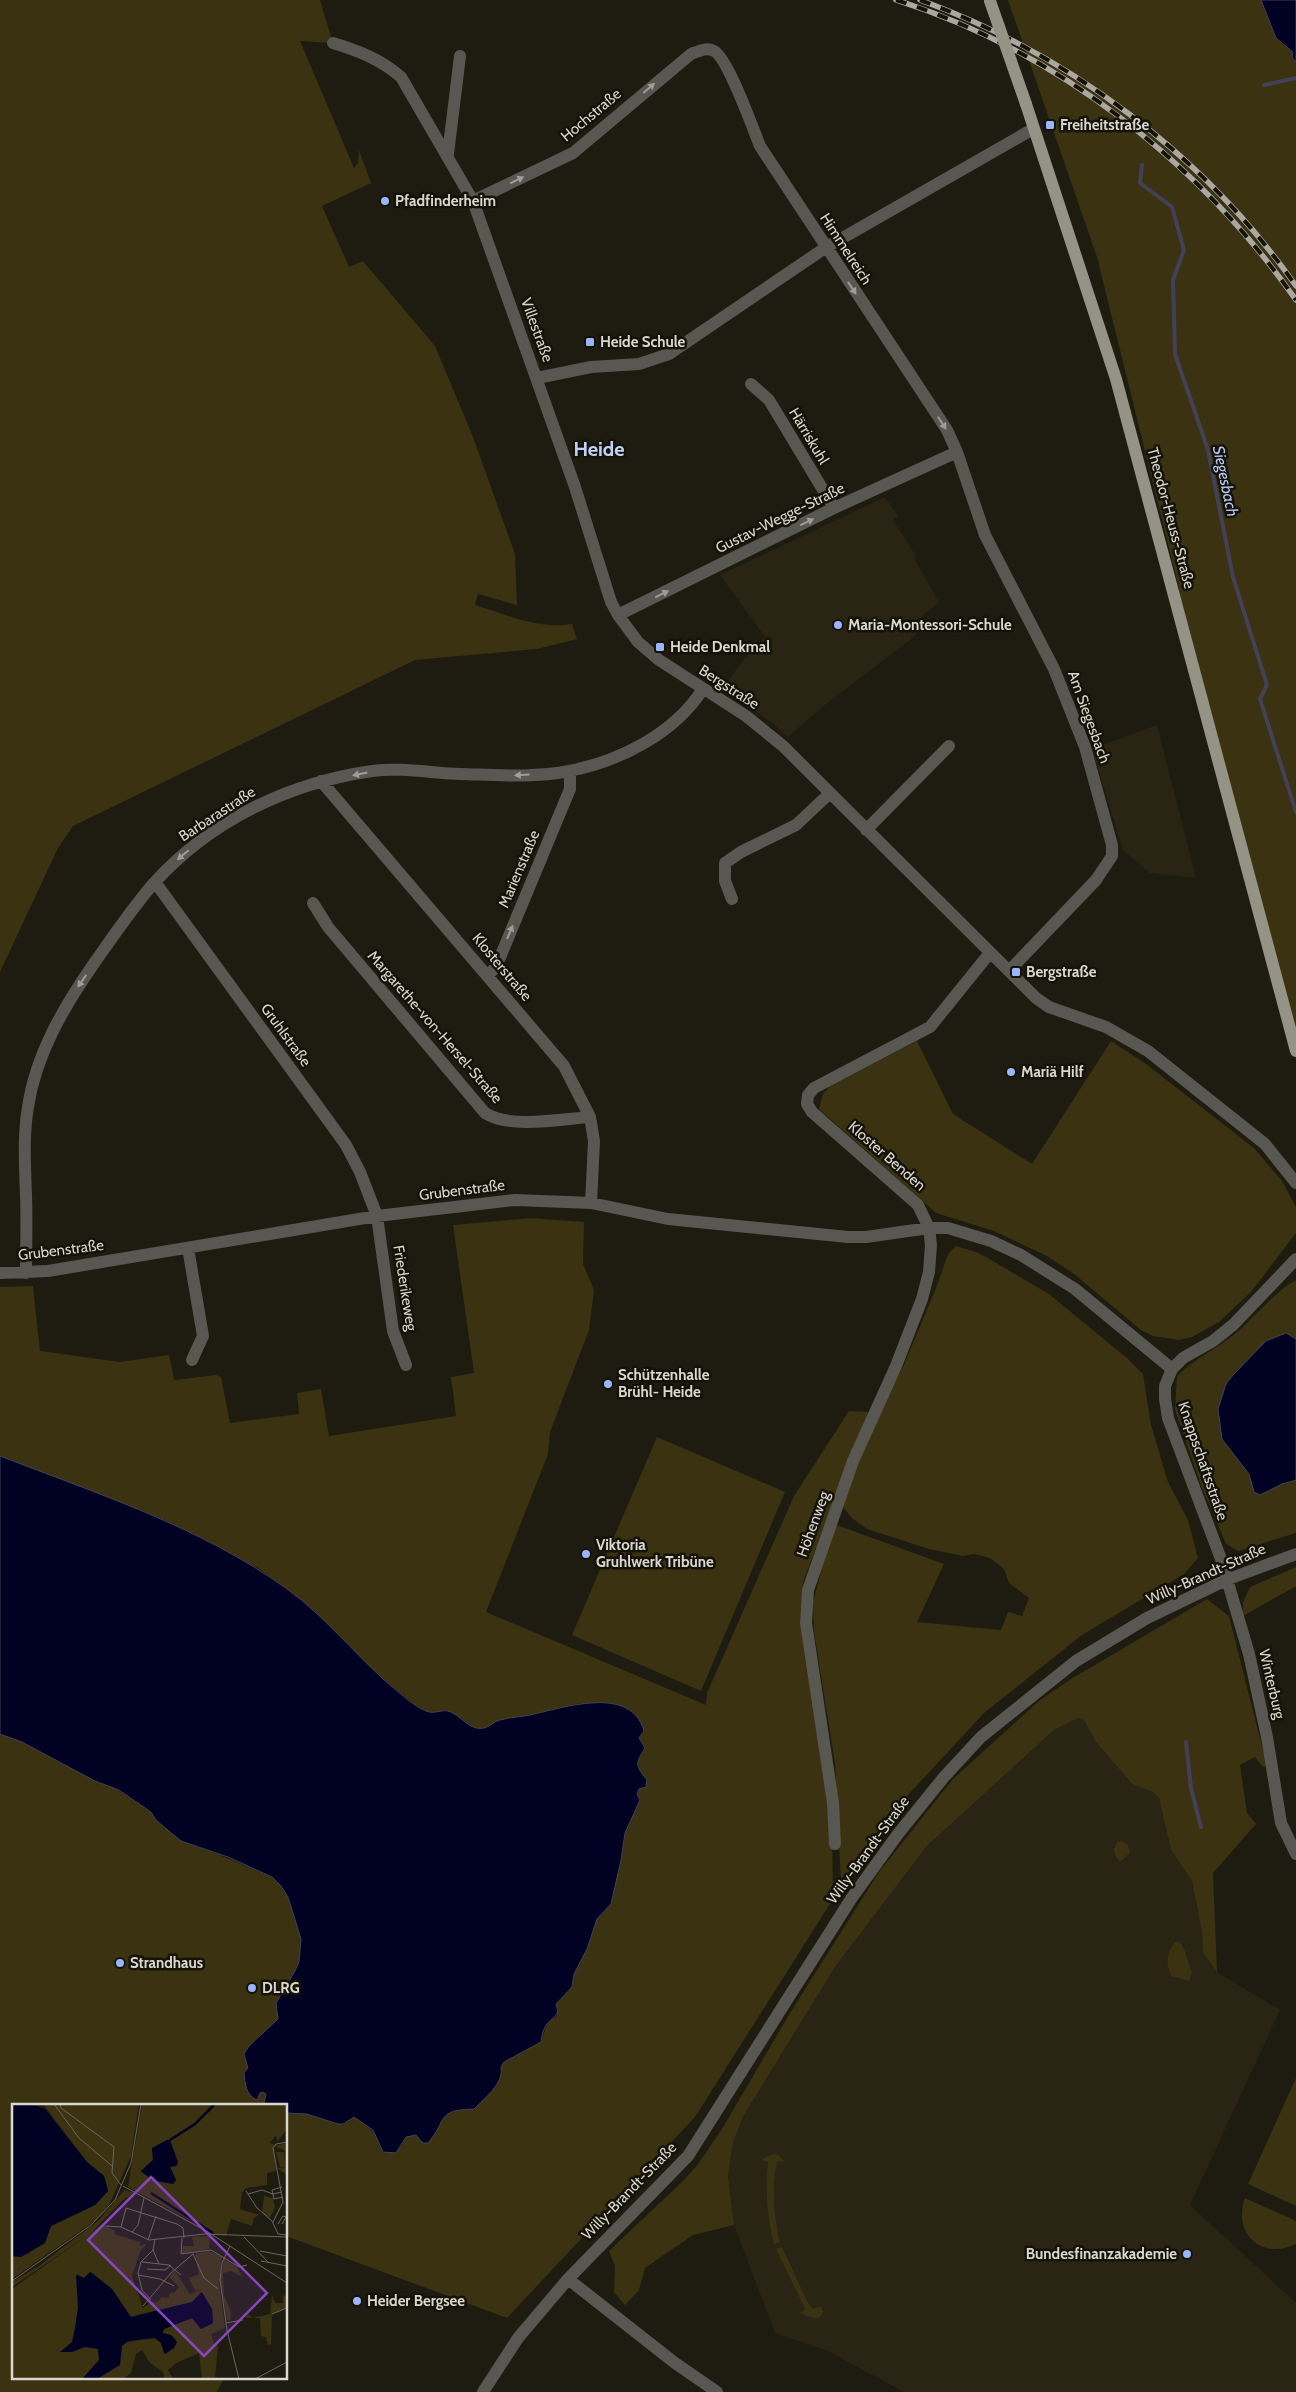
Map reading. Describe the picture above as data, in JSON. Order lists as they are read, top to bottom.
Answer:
{
  "streets": {
    "main road": ["Theodor-Heuss-Straße"],
    "street": [
      "Hochstraße",
      "Himmelreich",
      "Villestraße",
      "Härriskuhl",
      "Gustav-Wegge-Straße",
      "Bergstraße",
      "Am Siegesbach",
      "Barbarastraße",
      "Marienstraße",
      "Klosterstraße",
      "Margarethe-von-Hersel-Straße",
      "Gruhlstraße",
      "Kloster Benden",
      "Grubenstraße",
      "Friederikeweg",
      "Knappschaftsstraße",
      "Höhenweg",
      "Willy-Brandt-Straße",
      "Winterburg"
    ]
  },
  "crossings": [
    ["Hochstraße", "Himmelreich"],
    ["Hochstraße", "Villestraße"],
    ["Himmelreich", "Gustav-Wegge-Straße"],
    ["Himmelreich", "Am Siegesbach"],
    ["Villestraße", "Gustav-Wegge-Straße"],
    ["Villestraße", "Bergstraße"],
    ["Härriskuhl", "Gustav-Wegge-Straße"],
    ["Gustav-Wegge-Straße", "Bergstraße"],
    ["Gustav-Wegge-Straße", "Am Siegesbach"],
    ["Bergstraße", "Am Siegesbach"],
    ["Bergstraße", "Barbarastraße"],
    ["Bergstraße", "Kloster Benden"],
    ["Barbarastraße", "Marienstraße"],
    ["Barbarastraße", "Klosterstraße"],
    ["Barbarastraße", "Gruhlstraße"],
    ["Barbarastraße", "Grubenstraße"],
    ["Marienstraße", "Klosterstraße"],
    ["Klosterstraße", "Margarethe-von-Hersel-Straße"],
    ["Klosterstraße", "Grubenstraße"],
    ["Gruhlstraße", "Grubenstraße"],
    ["Gruhlstraße", "Friederikeweg"],
    ["Kloster Benden", "Grubenstraße"],
    ["Kloster Benden", "Höhenweg"],
    ["Grubenstraße", "Friederikeweg"],
    ["Grubenstraße", "Höhenweg"],
    ["Knappschaftsstraße", "Willy-Brandt-Straße"],
    ["Knappschaftsstraße", "Winterburg"],
    ["Willy-Brandt-Straße", "Winterburg"]
  ],
  "one_way": [
    "Hochstraße",
    "Himmelreich",
    "Gustav-Wegge-Straße",
    "Barbarastraße",
    "Marienstraße"
  ],
  "districts": ["Heide"],
  "water": ["Siegesbach"],
  "places": {
    "transit": [
      "Freiheitstraße",
      "Heide Schule",
      "Heide Denkmal",
      "Bergstraße"
    ],
    "other": [
      "Pfadfinderheim",
      "Maria-Montessori-Schule",
      "Mariä Hilf",
      "Schützenhalle Brühl- Heide",
      "Viktoria Gruhlwerk Tribüne",
      "Strandhaus",
      "DLRG",
      "Bundesfinanzakademie",
      "Heider Bergsee"
    ]
  }
}
